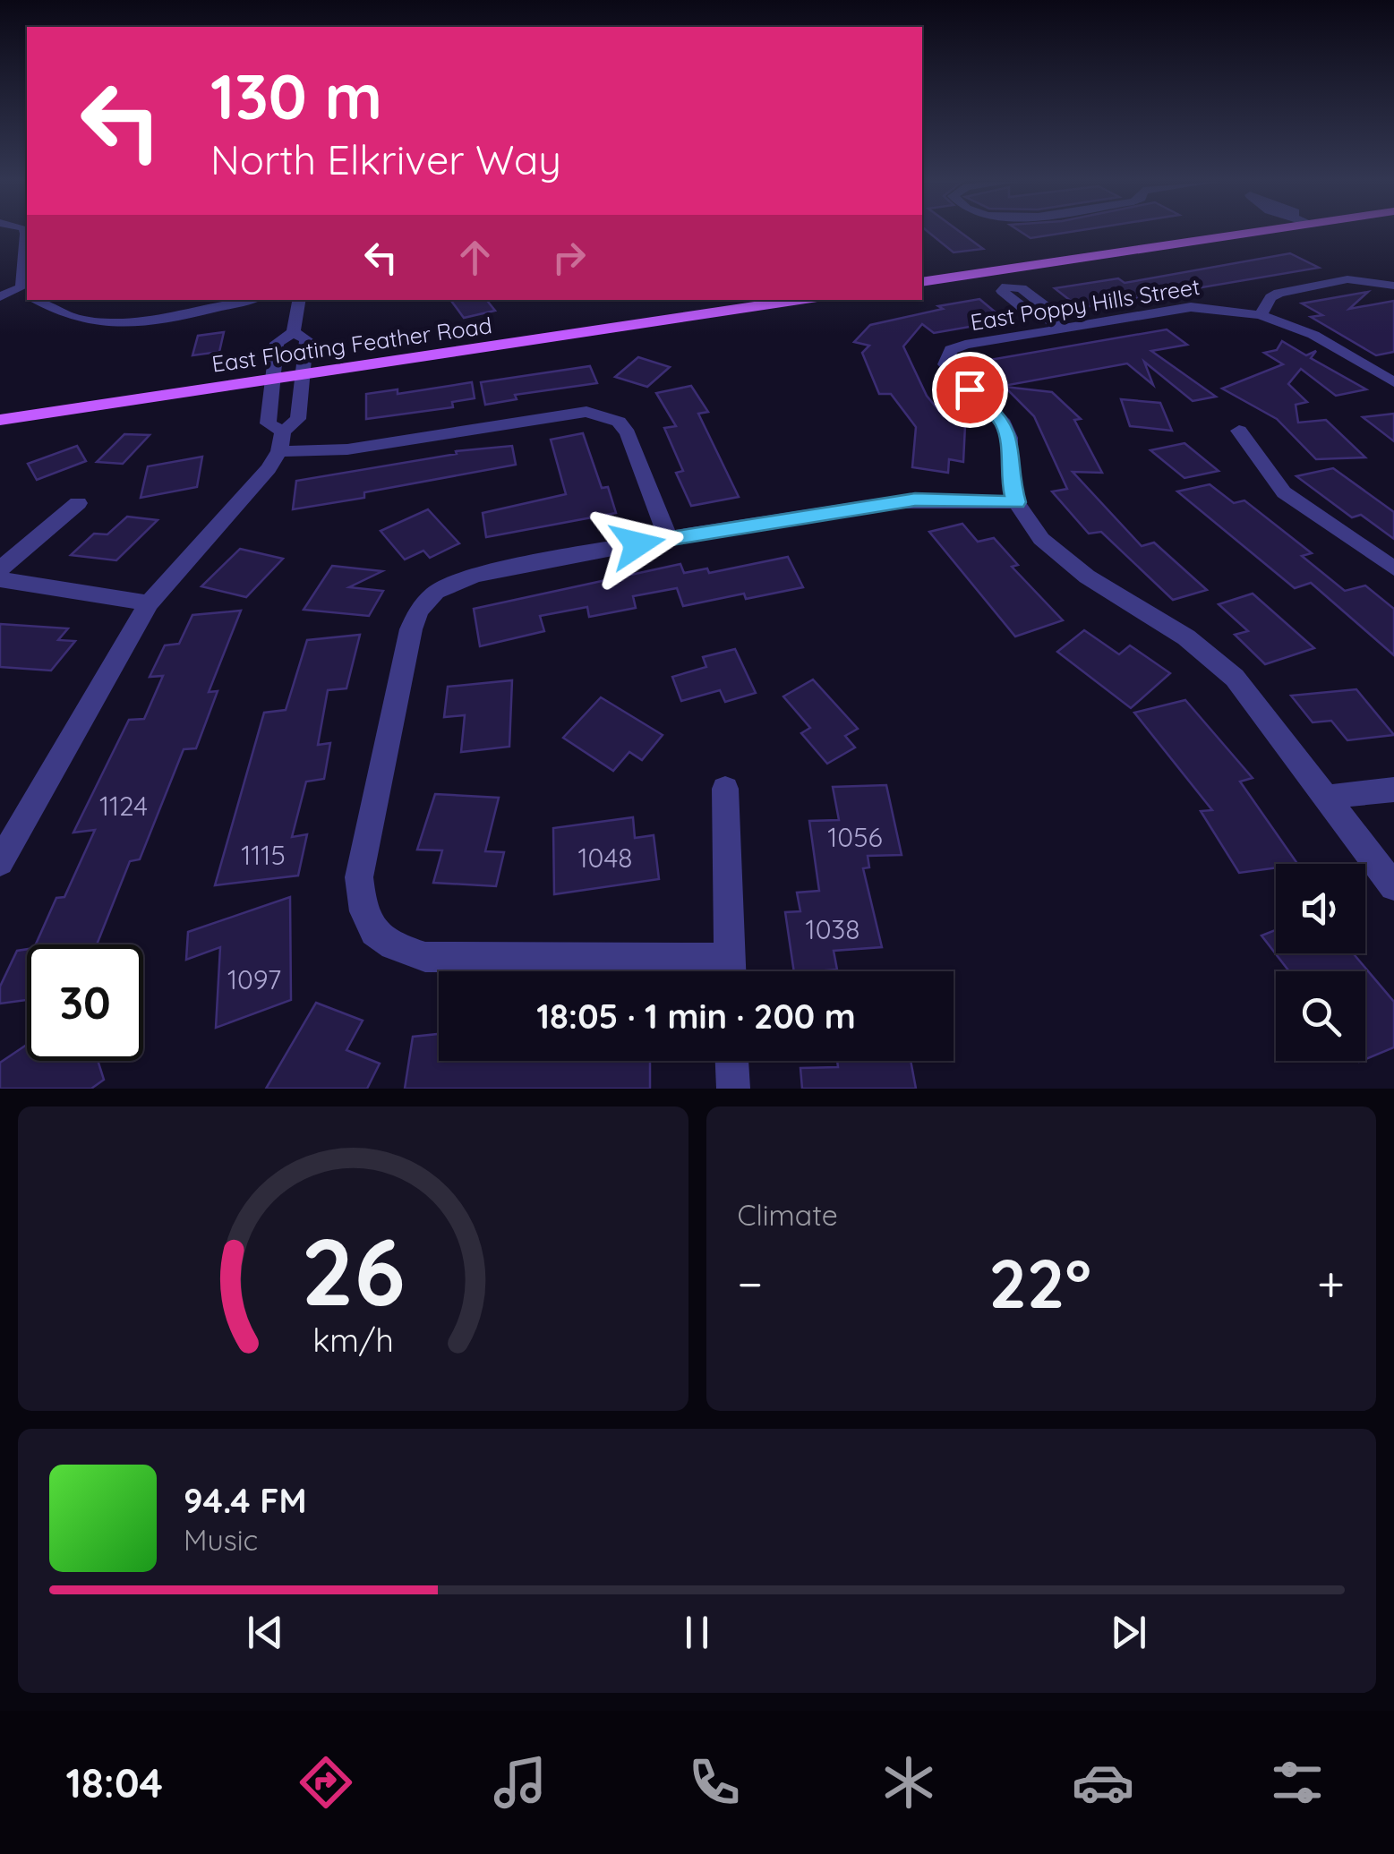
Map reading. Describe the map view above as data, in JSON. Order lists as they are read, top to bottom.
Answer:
{
  "streets": {
    "main road": ["East Floating Feather Road"],
    "street": ["East Poppy Hills Street"]
  },
  "house_numbers": [
    "1124",
    "1056",
    "1115",
    "1048",
    "1038",
    "1097"
  ],
  "page": {
    "turn": ["130 m", "North Elkriver Way"],
    "limit": "30",
    "trip": "18:05 · 1 min · 200 m",
    "tile": "Climate",
    "heat": ["−", "22°", "+"],
    "song": ["94.4 FM", "Music"],
    "tabs": "18:04",
    "gauge": ["26", "km/h"]
  }
}
